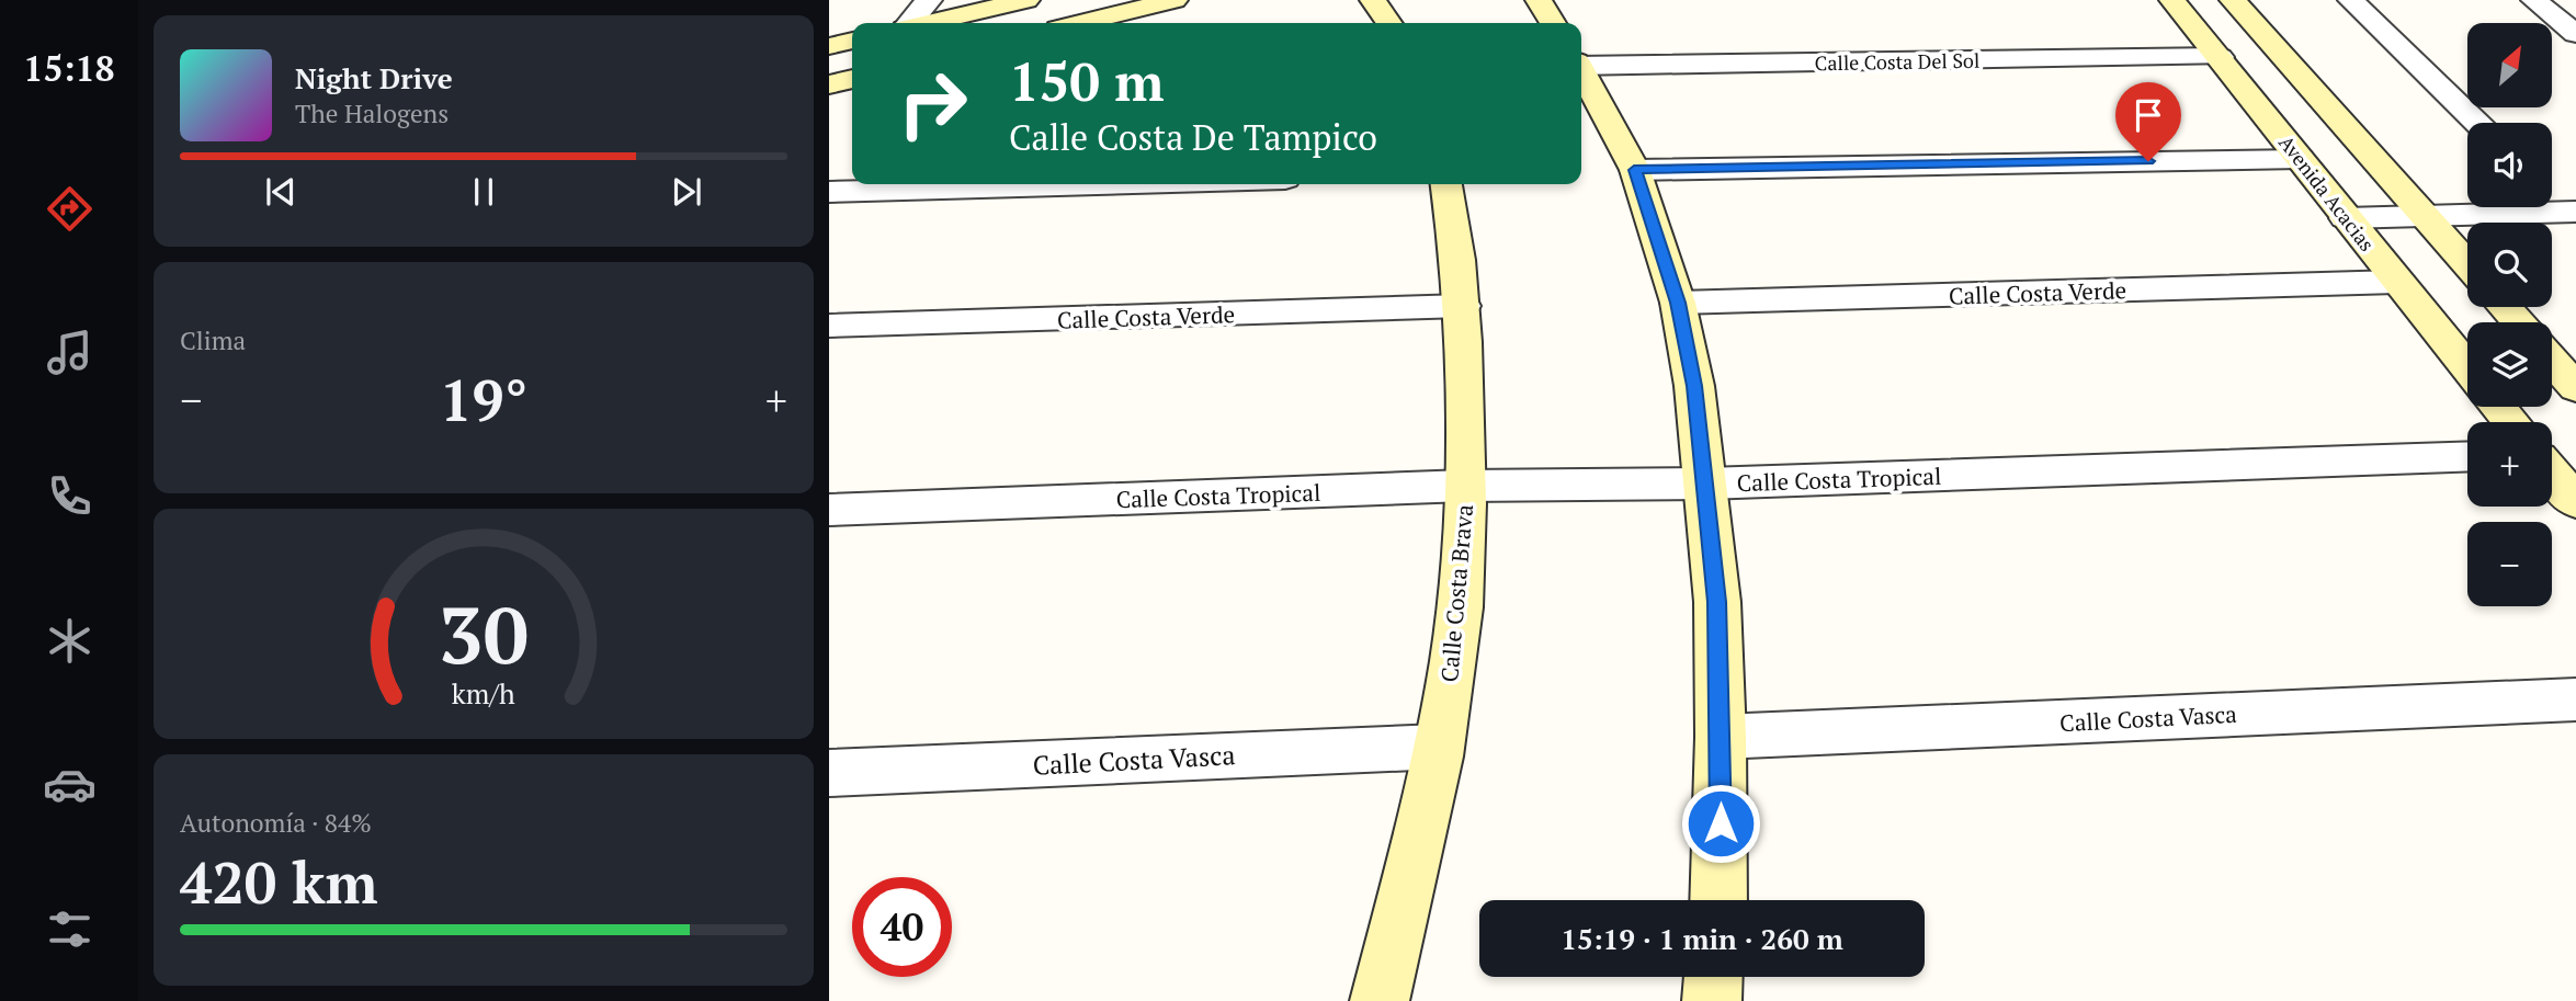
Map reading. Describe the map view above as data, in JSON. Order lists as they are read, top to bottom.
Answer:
{
  "streets": {
    "street": [
      "Calle Costa Del Sol",
      "Avenida Acacias",
      "Calle Costa Verde",
      "Calle Costa Tropical",
      "Calle Costa Brava",
      "Calle Costa Vasca"
    ]
  },
  "crossings": [
    ["Calle Costa Del Sol", "Avenida Acacias"],
    ["Avenida Acacias", "Calle Costa Verde"],
    ["Calle Costa Verde", "Calle Costa Brava"],
    ["Calle Costa Tropical", "Calle Costa Brava"],
    ["Calle Costa Brava", "Calle Costa Vasca"]
  ],
  "north": "top right",
  "page": {
    "tabs": "15:18",
    "map_buttons": ["+", "−"],
    "turn": ["150 m", "Calle Costa De Tampico"],
    "song": ["Night Drive", "The Halogens"],
    "tile": [
      "Clima",
      ["Autonomía · 84%", "420 km"]
    ],
    "heat": ["−", "19°", "+"],
    "limit": "40",
    "trip": "15:19 · 1 min · 260 m",
    "gauge": ["30", "km/h"]
  }
}
